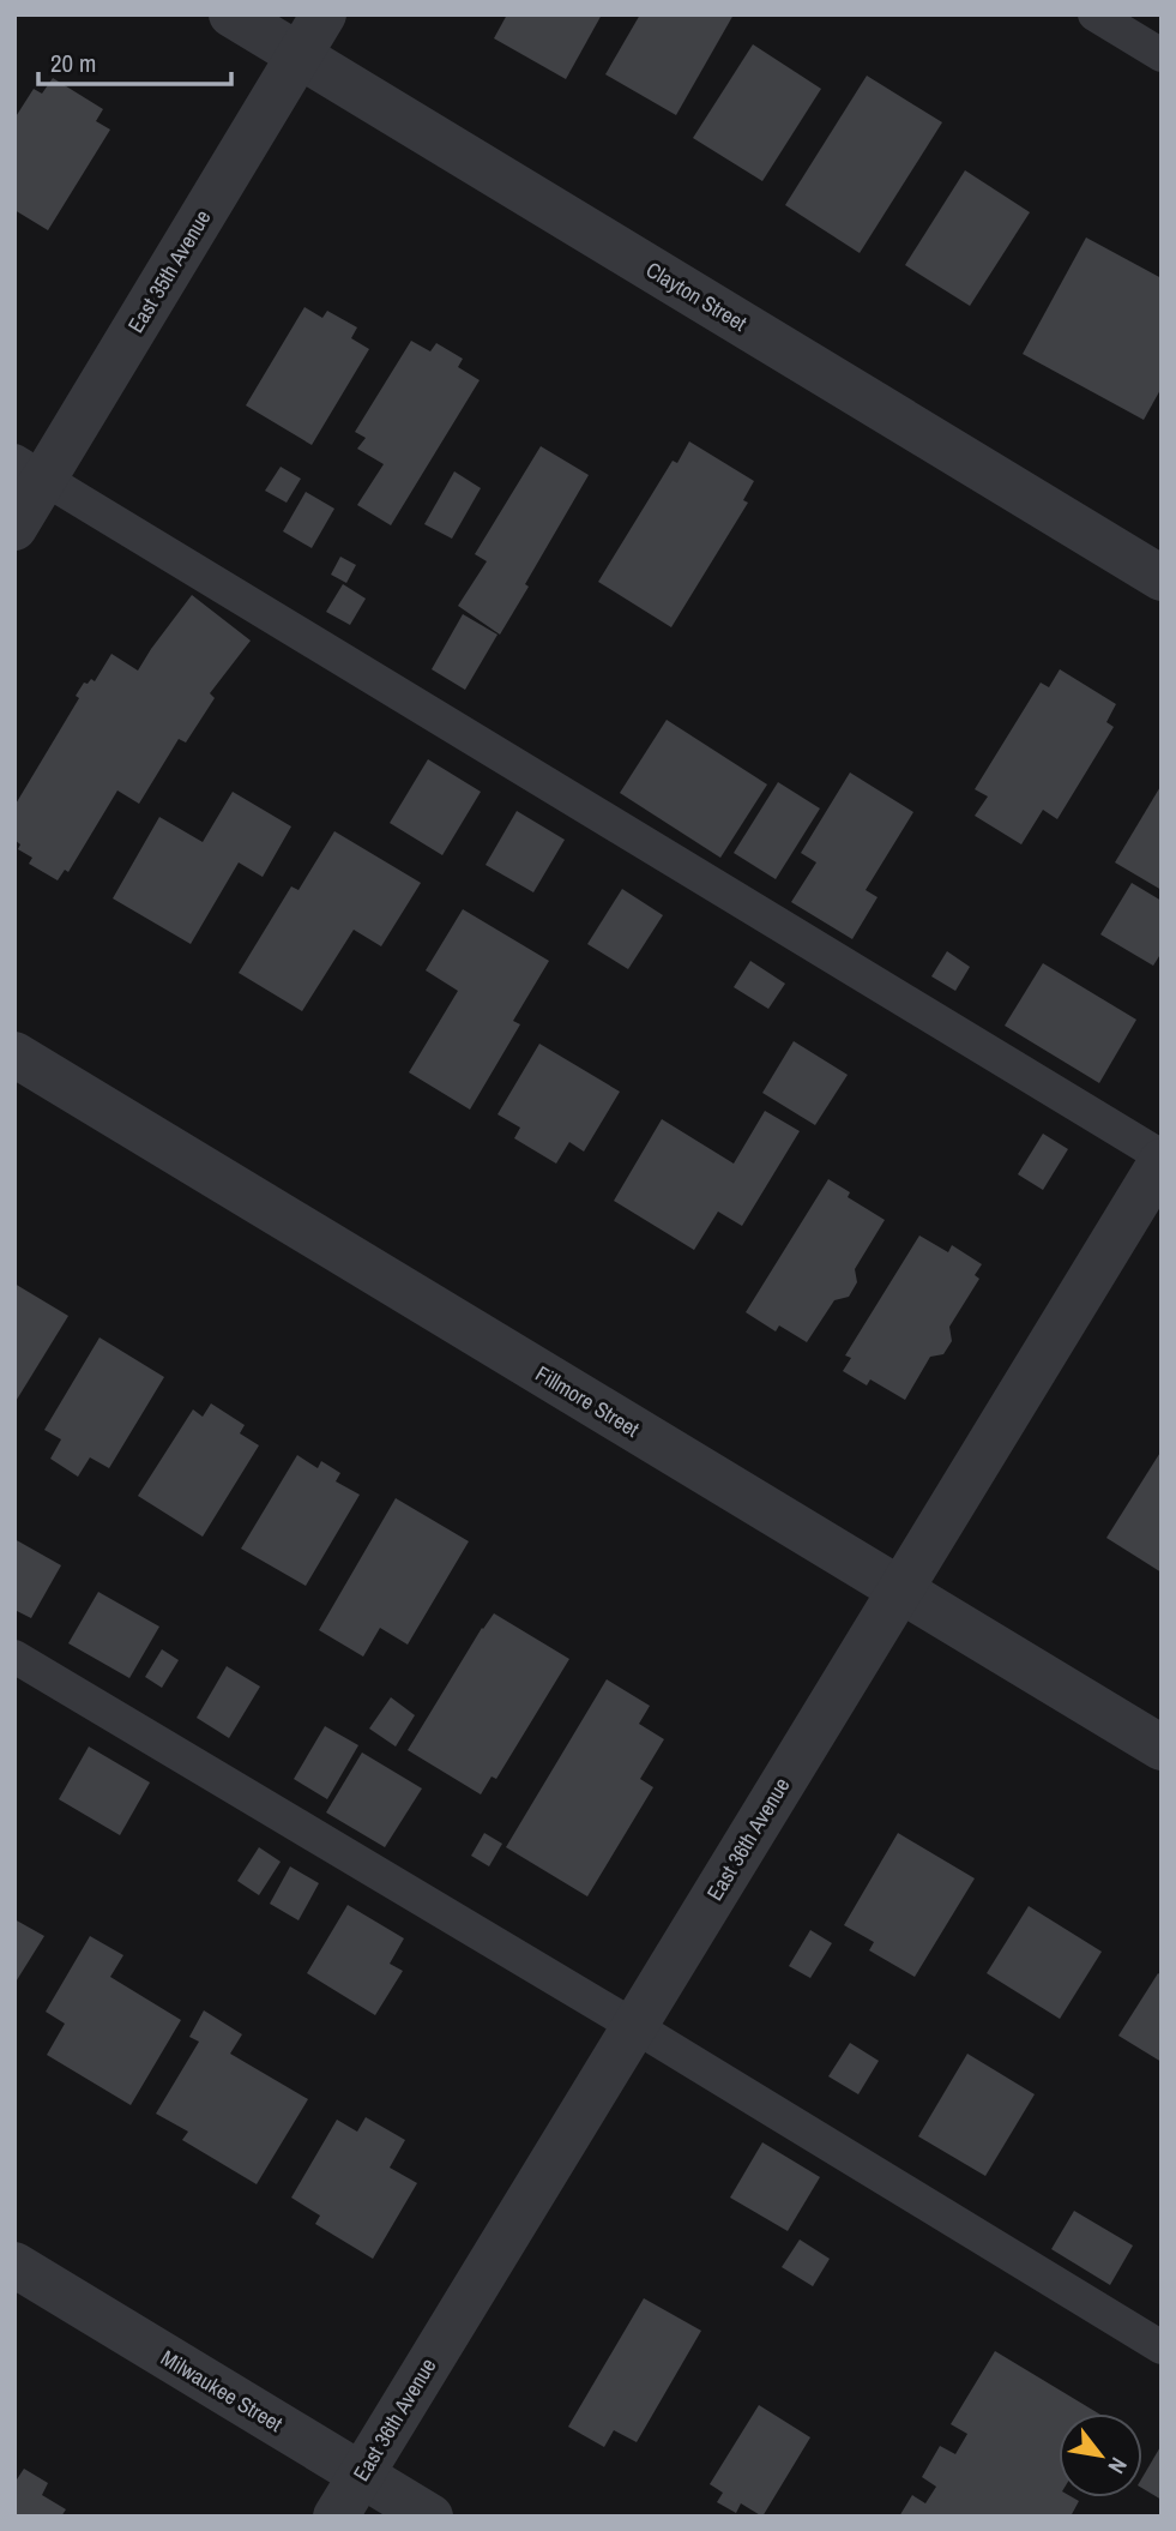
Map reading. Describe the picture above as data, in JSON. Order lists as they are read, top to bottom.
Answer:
{
  "streets": {
    "street": [
      "East 35th Avenue",
      "Clayton Street",
      "Fillmore Street",
      "East 36th Avenue",
      "Milwaukee Street"
    ]
  },
  "crossings": [
    ["East 35th Avenue", "Clayton Street"],
    ["Fillmore Street", "East 36th Avenue"],
    ["East 36th Avenue", "Milwaukee Street"]
  ],
  "scale_bar": "20 m",
  "north": "bottom right"
}
